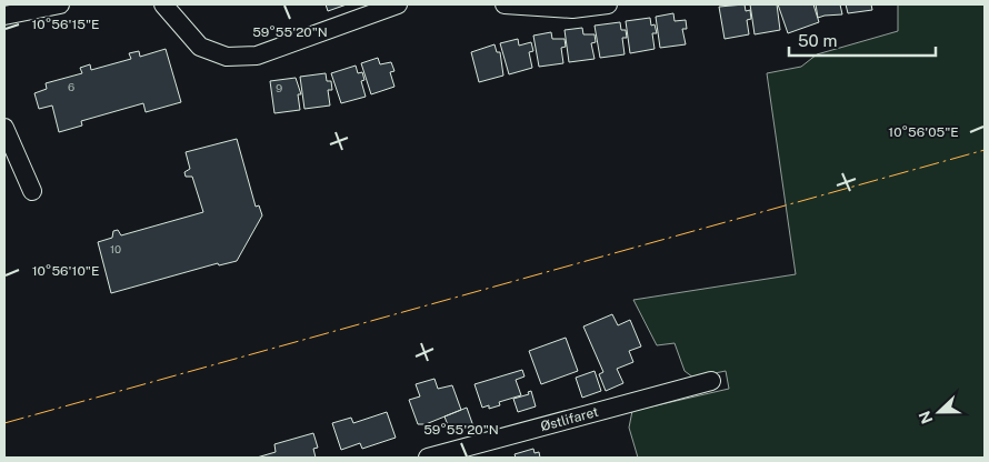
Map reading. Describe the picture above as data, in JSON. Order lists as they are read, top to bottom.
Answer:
{
  "streets": {
    "street": ["Østlifaret"]
  },
  "house_numbers": ["6", "9", "10"],
  "scale_bar": "50 m",
  "north": "left",
  "coordinates": [
    "10°56'15\"E",
    "59°55'20\"N",
    "10°56'05\"E",
    "10°56'10\"E"
  ]
}
